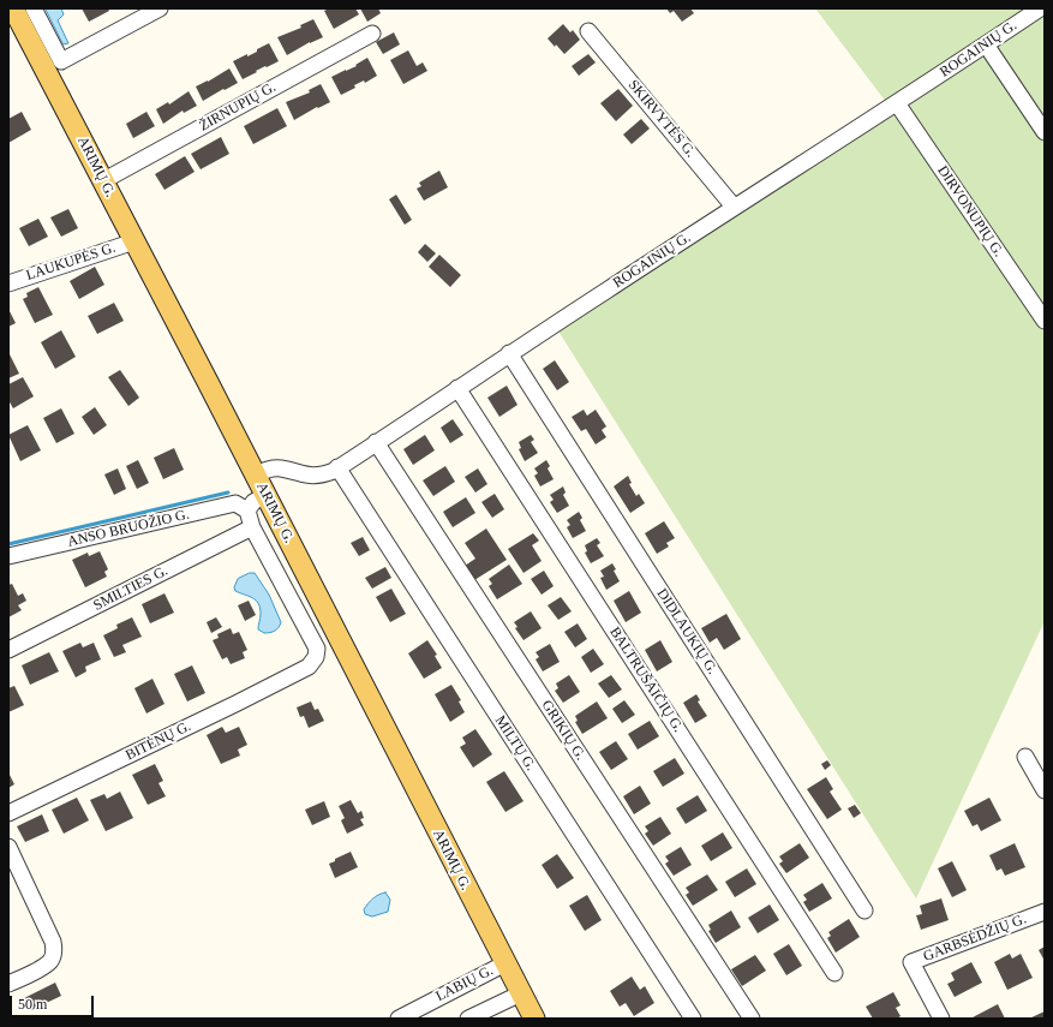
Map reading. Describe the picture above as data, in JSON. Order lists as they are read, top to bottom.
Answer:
{
  "streets": {
    "main road": ["ARIMŲ G."],
    "street": [
      "ROGAINIŲ G.",
      "ŽIRNUPIŲ G.",
      "SKIRVYTĖS G.",
      "DIRVONUPIŲ G.",
      "LAUKUPĖS G.",
      "ANSO BRUOŽIO G.",
      "SMILTIES G.",
      "DIDLAUKIŲ G.",
      "BALTRUŠAIČIŲ G.",
      "GRIKIŲ G.",
      "BITĖNŲ G.",
      "MILTŲ G.",
      "GARBSĖDŽIŲ G.",
      "LABIŲ G."
    ]
  },
  "crossings": [
    ["ROGAINIŲ G.", "SKIRVYTĖS G."],
    ["ROGAINIŲ G.", "ARIMŲ G."],
    ["ROGAINIŲ G.", "DIRVONUPIŲ G."],
    ["ROGAINIŲ G.", "DIDLAUKIŲ G."],
    ["ROGAINIŲ G.", "BALTRUŠAIČIŲ G."],
    ["ROGAINIŲ G.", "GRIKIŲ G."],
    ["ROGAINIŲ G.", "MILTŲ G."],
    ["ŽIRNUPIŲ G.", "ARIMŲ G."],
    ["ARIMŲ G.", "LAUKUPĖS G."],
    ["ARIMŲ G.", "LABIŲ G."],
    ["SMILTIES G.", "BITĖNŲ G."]
  ],
  "scale_bar": "50 m"
}
